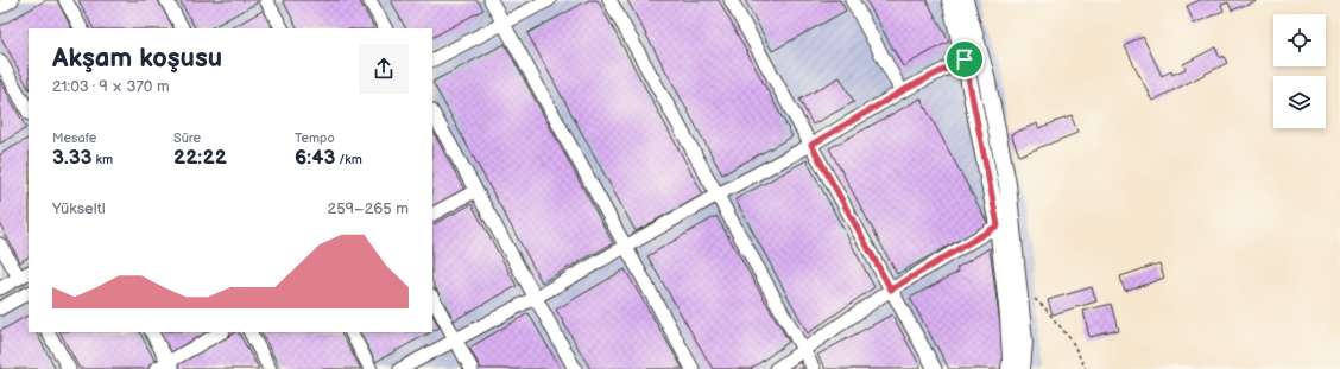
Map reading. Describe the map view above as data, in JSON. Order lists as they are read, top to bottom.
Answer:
{
  "page": {
    "heading": ["Akşam koşusu", "21:03 · 9 × 370 m"],
    "stats": [
      ["Mesafe", "3.33 km"],
      ["Süre", "22:22"],
      ["Tempo", "6:43 /km"]
    ],
    "chart": ["Yükselti", "259–265 m"]
  }
}
